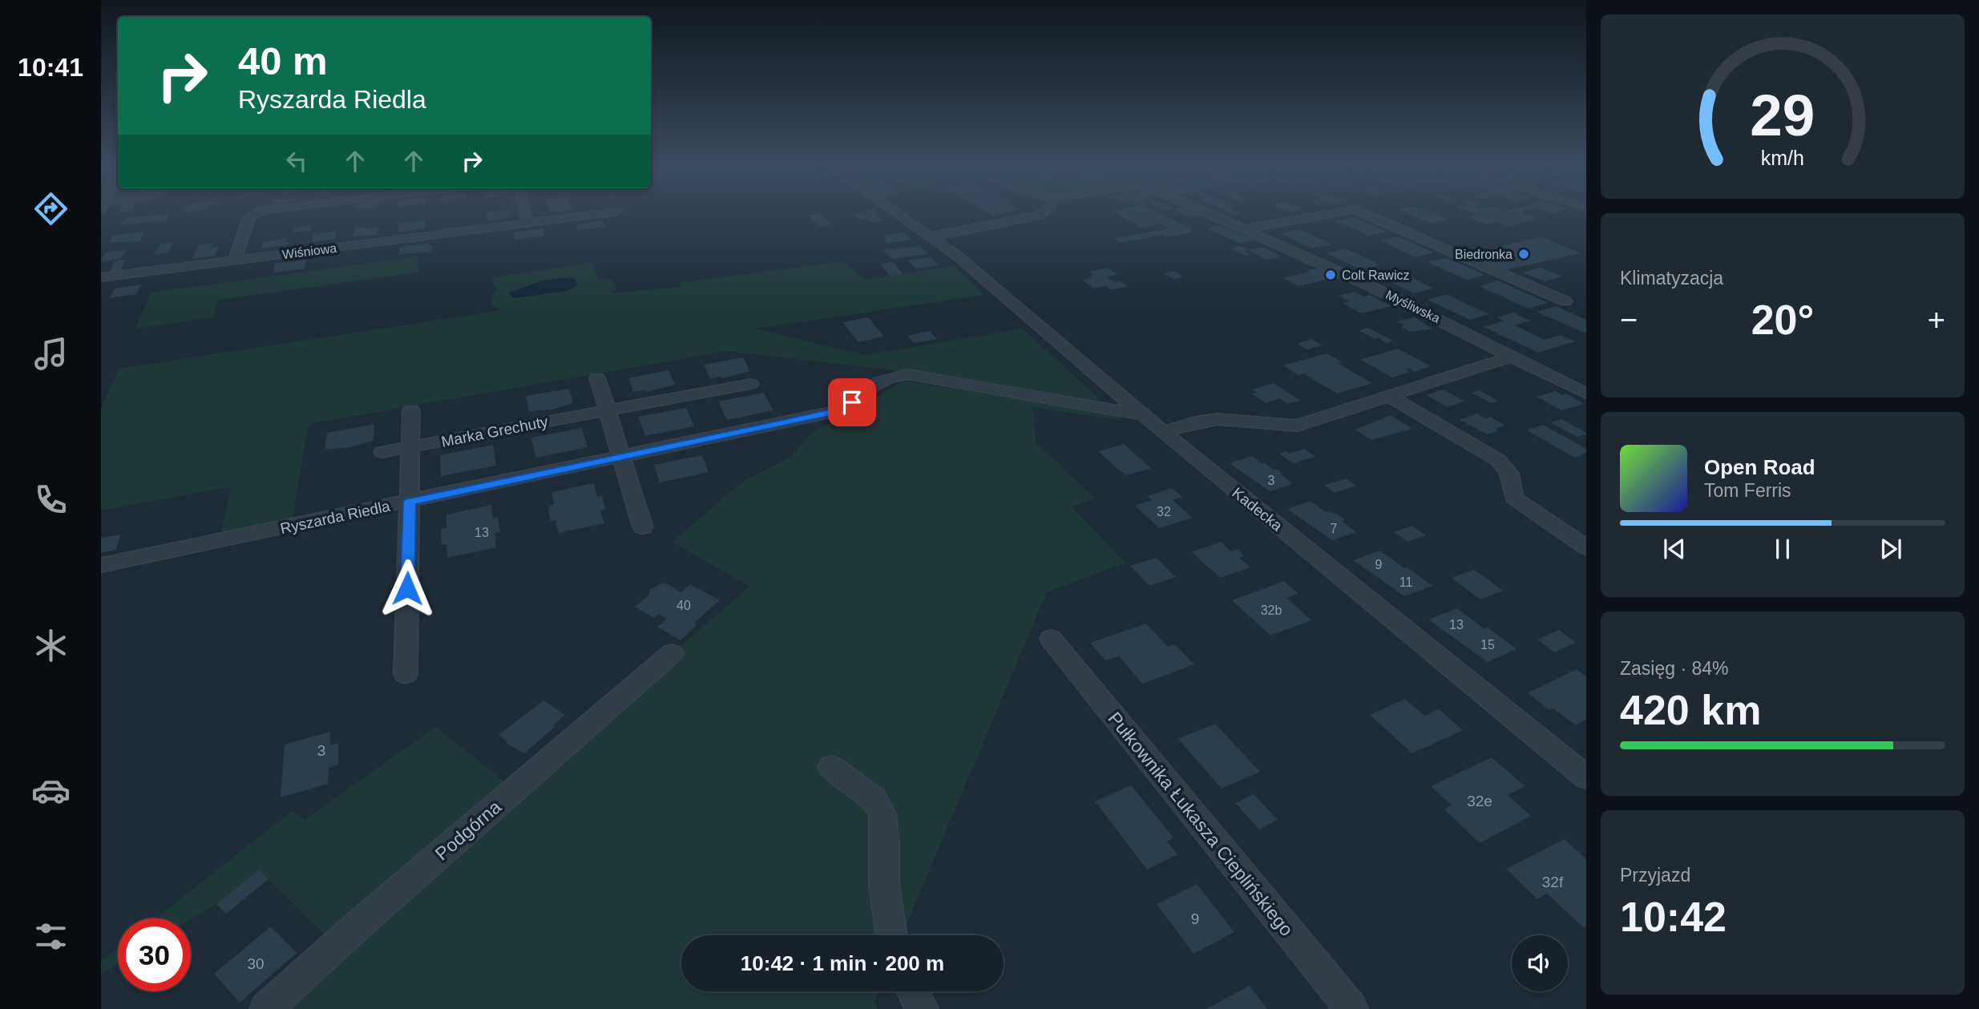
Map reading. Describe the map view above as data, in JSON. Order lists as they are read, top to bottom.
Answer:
{
  "streets": {
    "street": [
      "Wiśniowa",
      "Myśliwska",
      "Marka Grechuty",
      "Kadecka",
      "Ryszarda Riedla",
      "Pułkownika Łukasza Cieplińskiego",
      "Podgórna"
    ]
  },
  "crossings": [
    ["Kadecka", "Ryszarda Riedla"]
  ],
  "places": ["Biedronka", "Colt Rawicz"],
  "house_numbers": [
    "3",
    "32",
    "7",
    "13",
    "9",
    "11",
    "40",
    "32b",
    "13",
    "15",
    "3",
    "32e",
    "32f",
    "9",
    "30"
  ],
  "page": {
    "tabs": "10:41",
    "turn": ["40 m", "Ryszarda Riedla"],
    "tile": [
      "Klimatyzacja",
      ["Zasięg · 84%", "420 km"],
      ["Przyjazd", "10:42"]
    ],
    "heat": ["−", "20°", "+"],
    "song": ["Open Road", "Tom Ferris"],
    "limit": "30",
    "trip": "10:42 · 1 min · 200 m",
    "gauge": ["29", "km/h"]
  }
}
